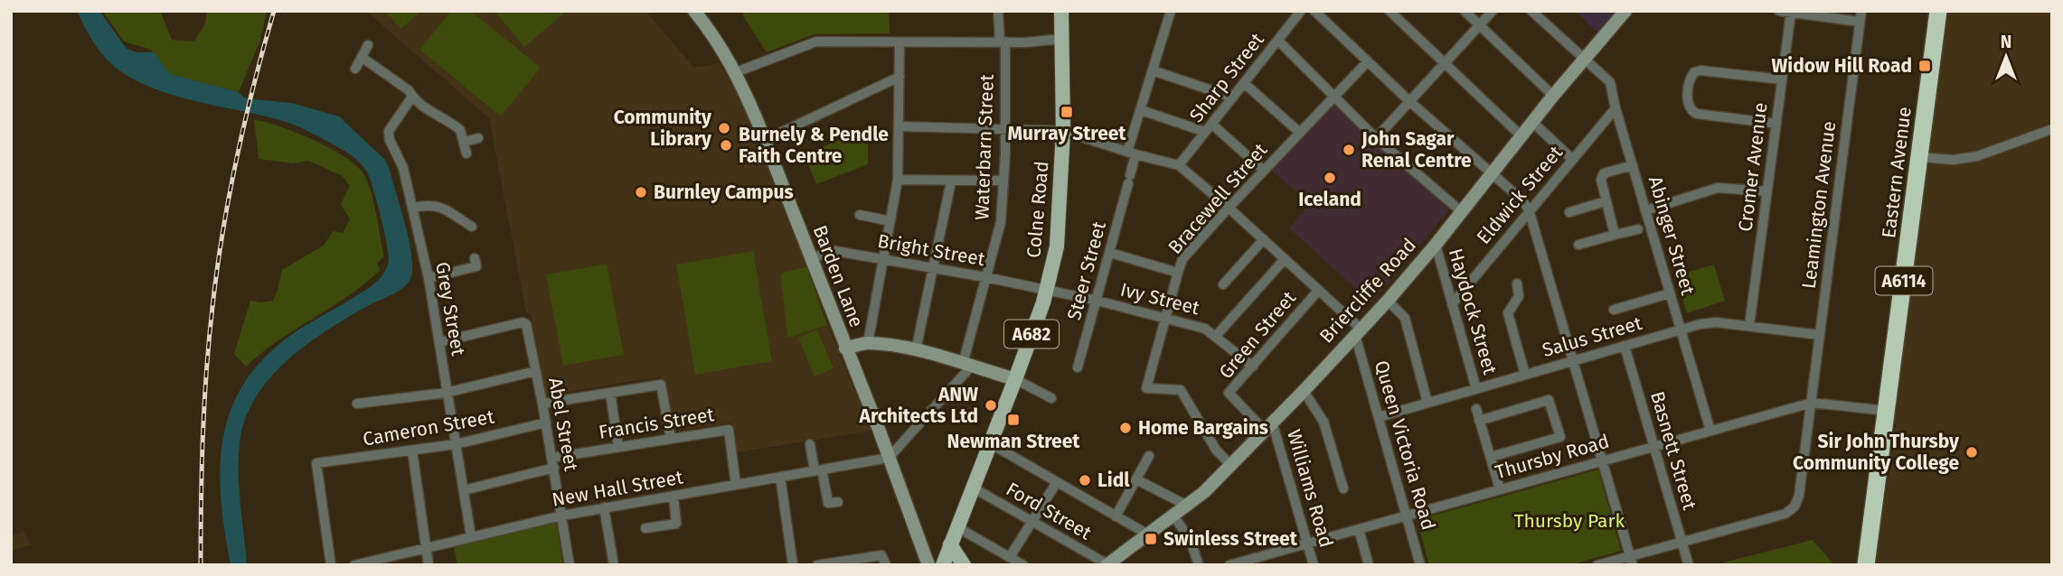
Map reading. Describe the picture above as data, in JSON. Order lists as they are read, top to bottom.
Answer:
{
  "streets": {
    "highway": ["Eastern Avenue", "A6114"],
    "main road": ["Colne Road", "A682"],
    "street": [
      "Sharp Street",
      "Waterbarn Street",
      "Cromer Avenue",
      "Eldwick Street",
      "Bracewell Street",
      "Leamington Avenue",
      "Abinger Street",
      "Bright Street",
      "Steer Street",
      "Barden Lane",
      "Briercliffe Road",
      "Ivy Street",
      "Grey Street",
      "Haydock Street",
      "Green Street",
      "Salus Street",
      "Francis Street",
      "Abel Street",
      "Cameron Street",
      "Queen Victoria Road",
      "Basnett Street",
      "Thursby Road",
      "New Hall Street",
      "Williams Road",
      "Ford Street"
    ]
  },
  "crossings": [
    ["Waterbarn Street", "Bright Street"],
    ["Waterbarn Street", "Barden Lane"],
    ["Waterbarn Street", "New Hall Street"],
    ["Cromer Avenue", "Salus Street"],
    ["Eastern Avenue", "Thursby Road"],
    ["Eldwick Street", "Abinger Street"],
    ["Eldwick Street", "Haydock Street"],
    ["Bracewell Street", "Briercliffe Road"],
    ["Bracewell Street", "Ivy Street"],
    ["Leamington Avenue", "Salus Street"],
    ["Leamington Avenue", "Basnett Street"],
    ["Leamington Avenue", "Thursby Road"],
    ["Colne Road", "Bright Street"],
    ["Colne Road", "Ivy Street"],
    ["Colne Road", "Ford Street"],
    ["Abinger Street", "Briercliffe Road"],
    ["Abinger Street", "Salus Street"],
    ["Abinger Street", "Thursby Road"],
    ["Bright Street", "Barden Lane"],
    ["Bright Street", "Ivy Street"],
    ["Steer Street", "Ivy Street"],
    ["Barden Lane", "New Hall Street"],
    ["Briercliffe Road", "Haydock Street"],
    ["Briercliffe Road", "Green Street"],
    ["Briercliffe Road", "Queen Victoria Road"],
    ["Briercliffe Road", "Williams Road"],
    ["Briercliffe Road", "Ford Street"],
    ["Ivy Street", "Green Street"],
    ["Grey Street", "Francis Street"],
    ["Grey Street", "Abel Street"],
    ["Grey Street", "Cameron Street"],
    ["Grey Street", "New Hall Street"],
    ["Haydock Street", "Salus Street"],
    ["Green Street", "Williams Road"],
    ["Salus Street", "Queen Victoria Road"],
    ["Salus Street", "Basnett Street"],
    ["Francis Street", "Abel Street"],
    ["Francis Street", "New Hall Street"],
    ["Abel Street", "Cameron Street"],
    ["Abel Street", "New Hall Street"],
    ["Queen Victoria Road", "Thursby Road"],
    ["Basnett Street", "Thursby Road"],
    ["Thursby Road", "Williams Road"]
  ],
  "parks": ["Thursby Park"],
  "places": {
    "transit": [
      "Widow Hill Road",
      "Murray Street",
      "Newman Street",
      "Swinless Street"
    ],
    "other": [
      "Community Library",
      "Burnely & Pendle Faith Centre",
      "John Sagar Renal Centre",
      "Iceland",
      "Burnley Campus",
      "ANW Architects Ltd",
      "Home Bargains",
      "Sir John Thursby Community College",
      "Lidl"
    ]
  },
  "north": "top"
}
